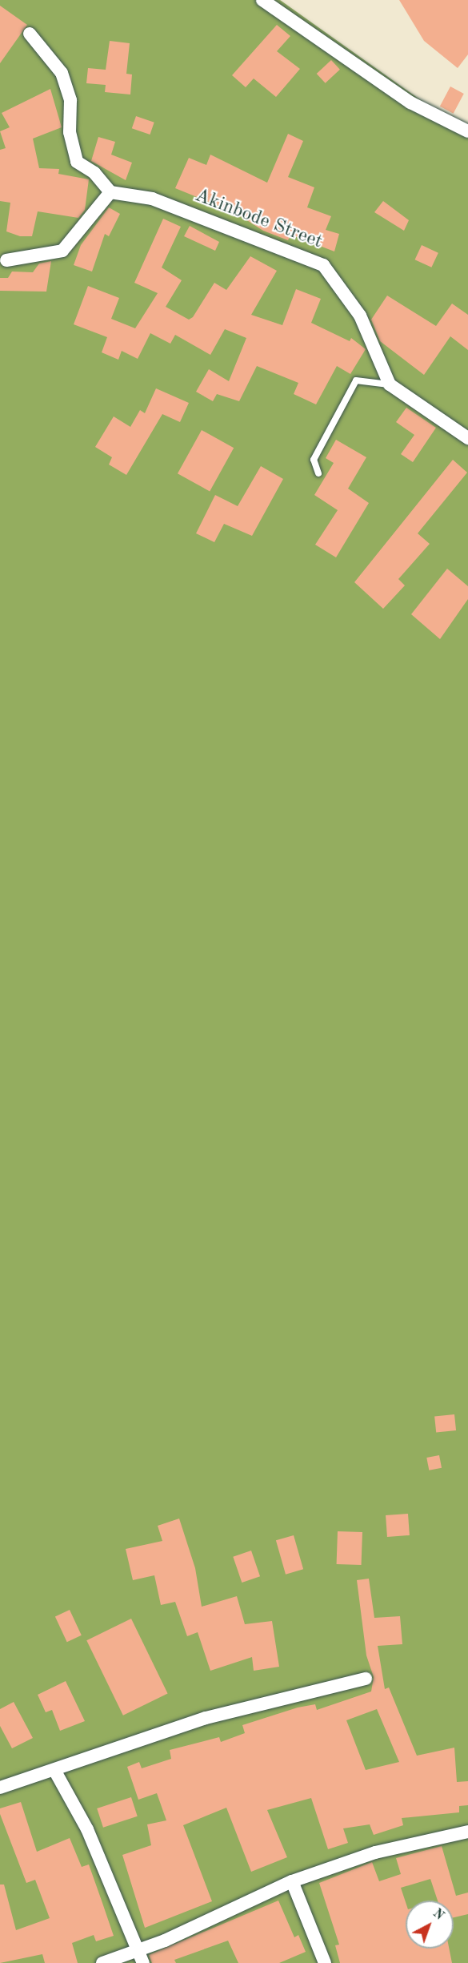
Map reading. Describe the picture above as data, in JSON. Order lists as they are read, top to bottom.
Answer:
{
  "streets": {
    "street": ["Akinbode Street"]
  },
  "north": "top right"
}
